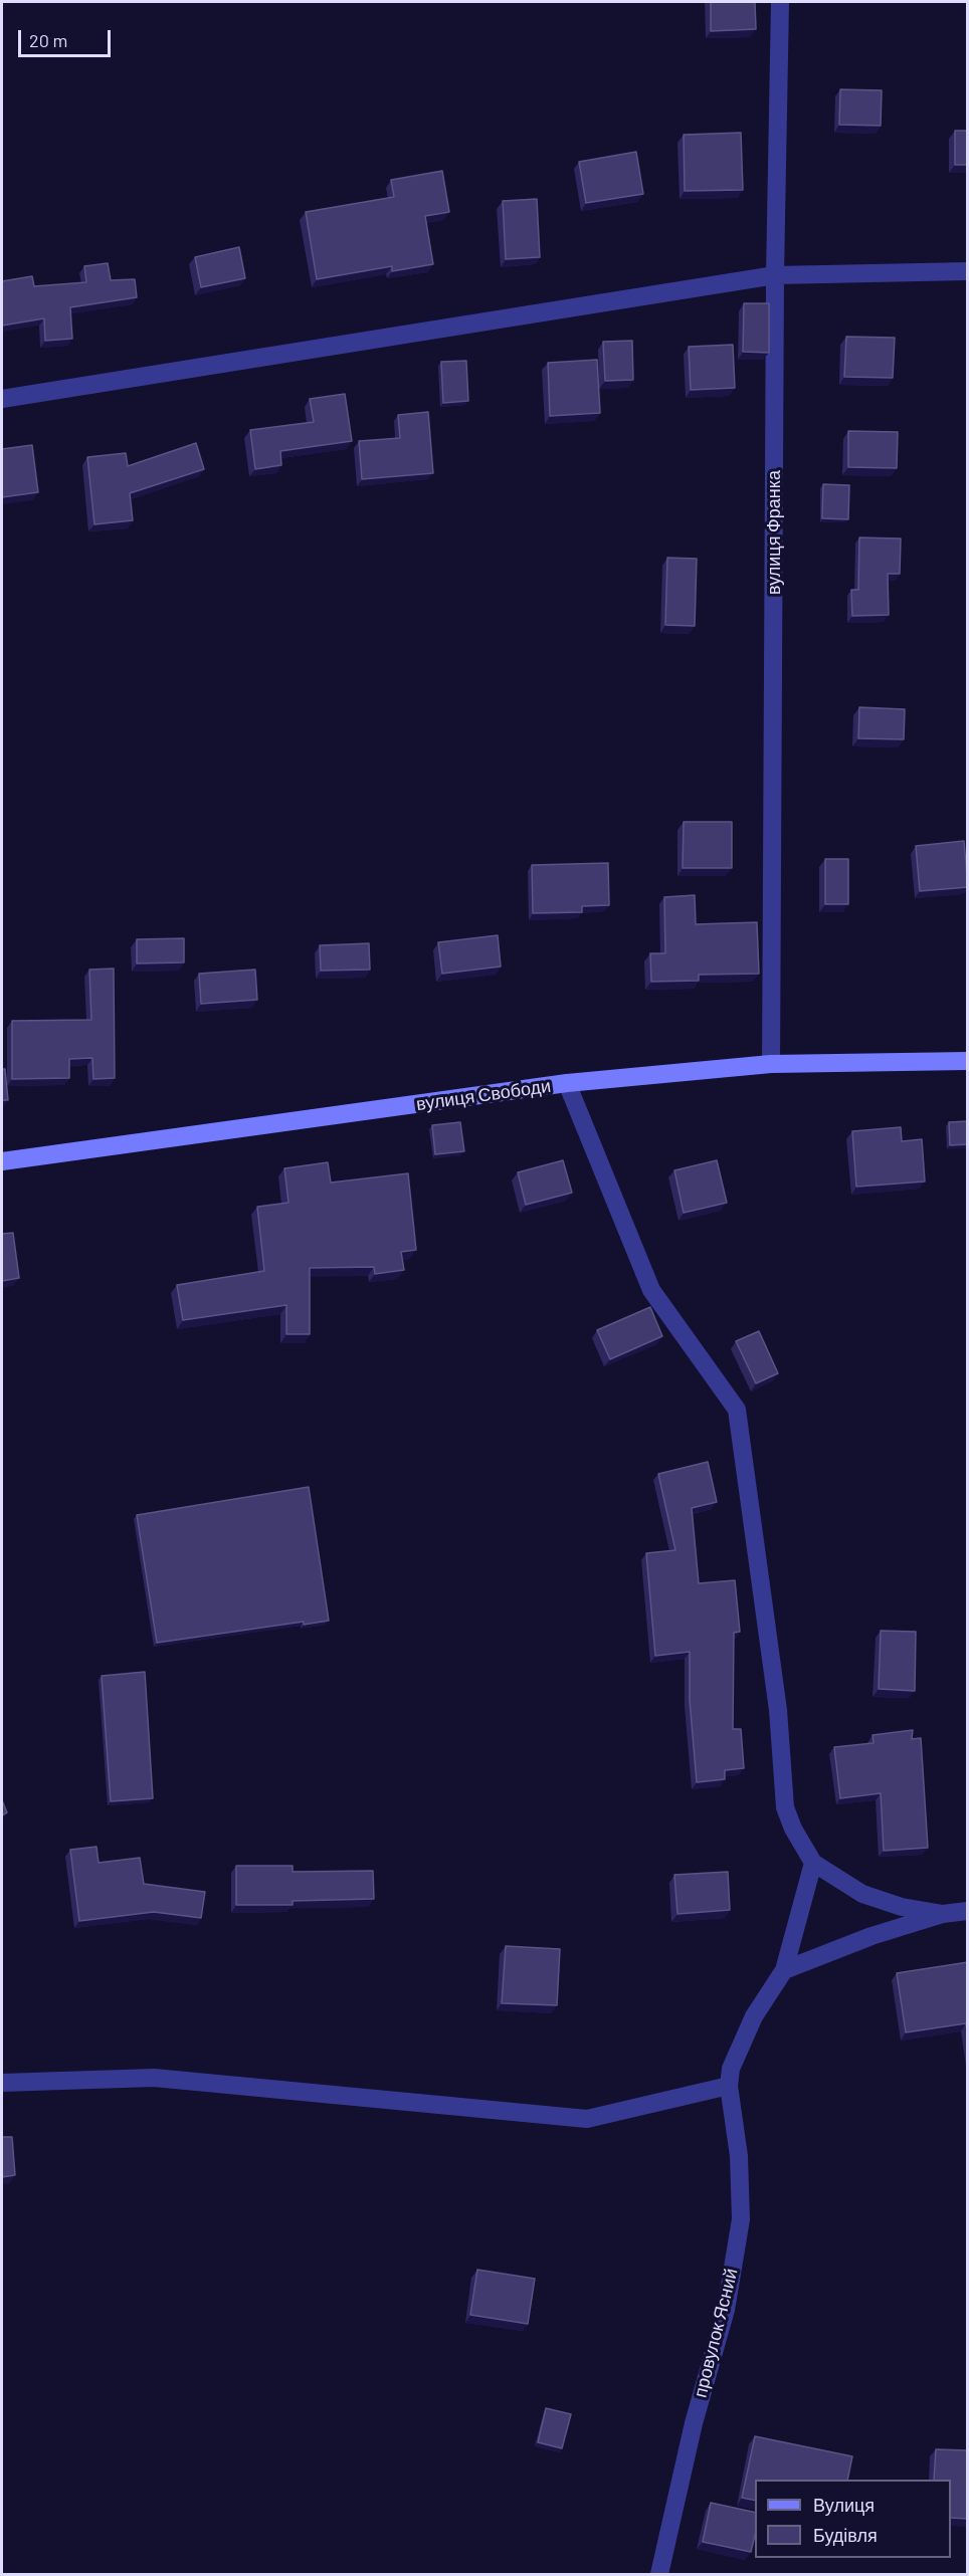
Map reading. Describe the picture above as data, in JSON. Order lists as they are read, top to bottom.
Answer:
{
  "streets": {
    "street": ["вулиця Франка", "вулиця Свободи", "провулок Ясний"]
  },
  "crossings": [
    ["вулиця Франка", "вулиця Свободи"]
  ],
  "legend": ["Вулиця", "Будівля"],
  "scale_bar": "20 m"
}
